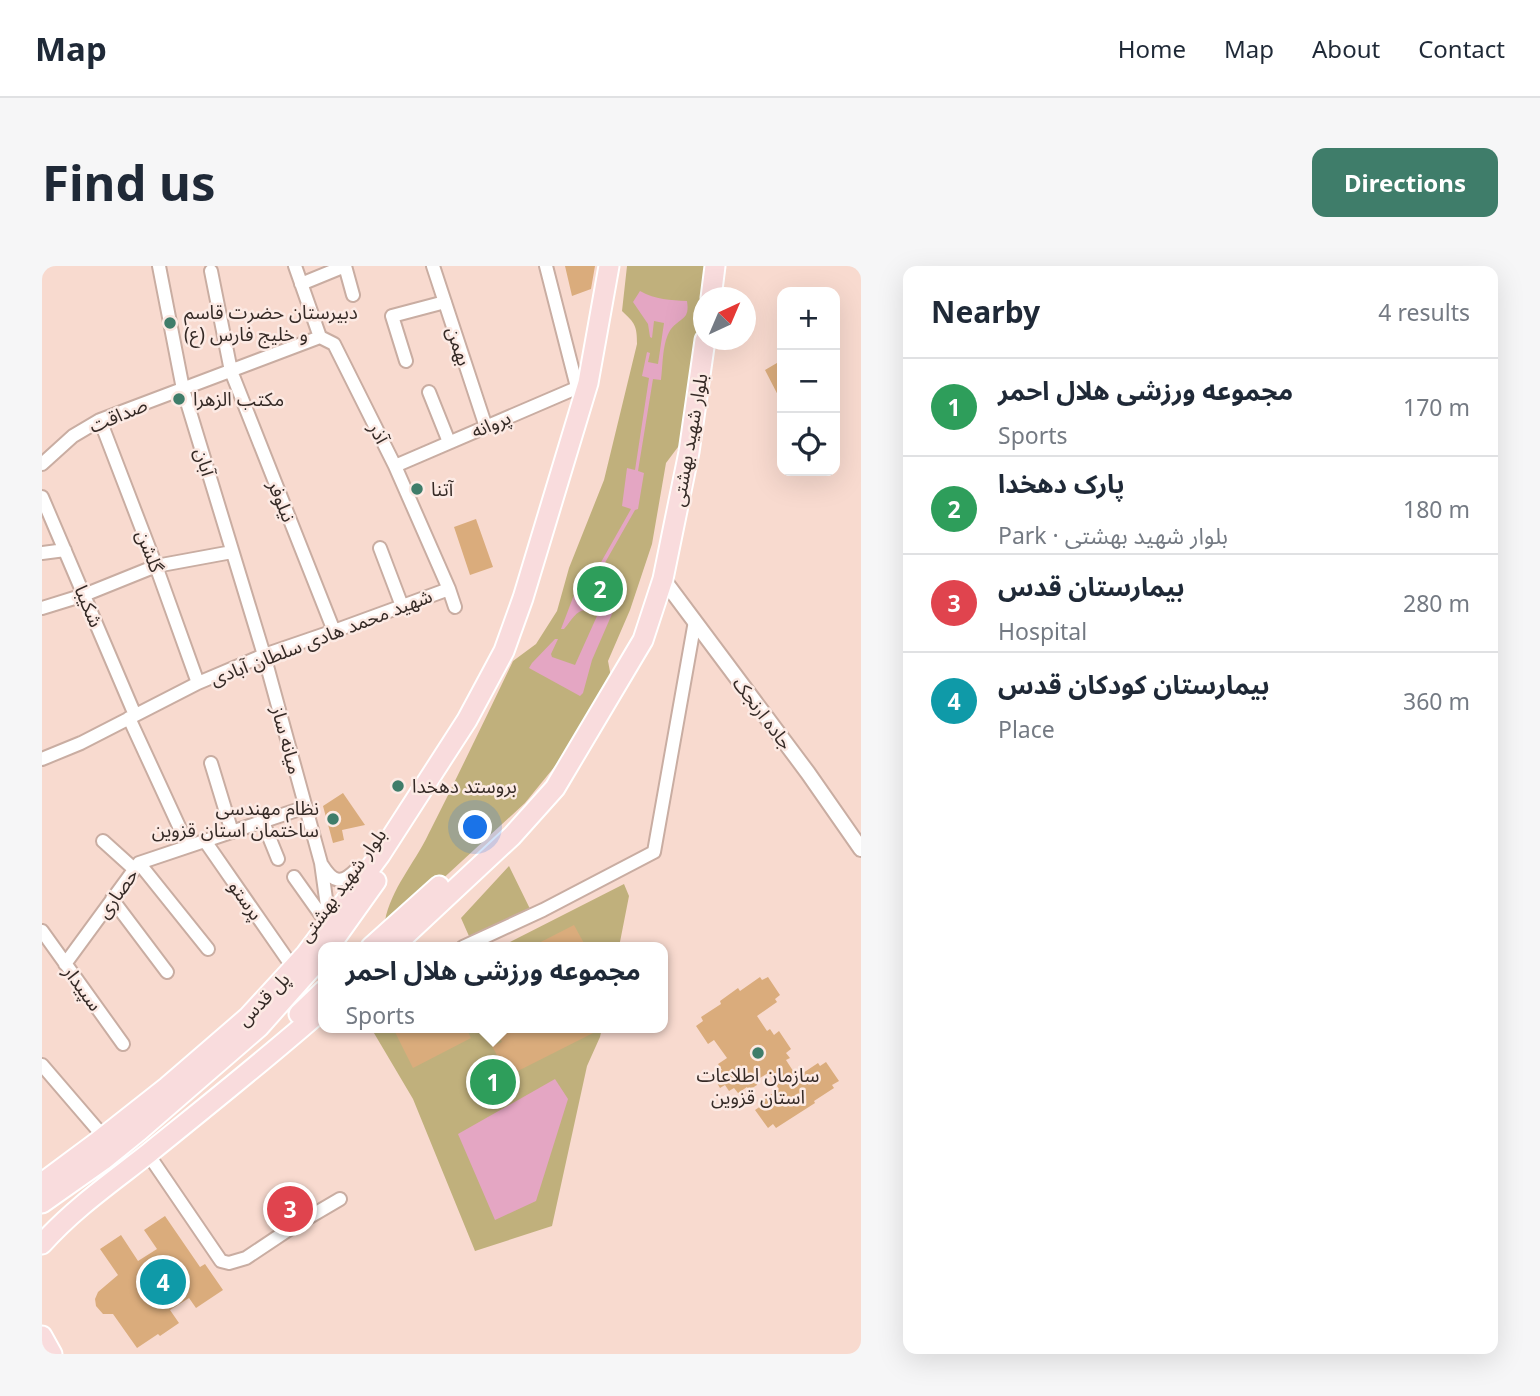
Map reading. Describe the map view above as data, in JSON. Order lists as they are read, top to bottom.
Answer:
{
  "streets": {
    "main road": ["بلوار شهید بهشتی", "پل قدس"],
    "street": [
      "بهمن",
      "صداقت",
      "پروانه",
      "آذر",
      "آبان",
      "نیلوفر",
      "گلشن",
      "شکیبا",
      "شهید محمد هادی سلطان آبادی",
      "جاده ارنجک",
      "میانه ساز",
      "حصاری",
      "پرستو",
      "سپیدار"
    ]
  },
  "crossings": [
    ["بهمن", "پروانه"],
    ["صداقت", "آذر"],
    ["صداقت", "آبان"],
    ["صداقت", "نیلوفر"],
    ["صداقت", "گلشن"],
    ["پروانه", "آذر"],
    ["پروانه", "بلوار شهید بهشتی"],
    ["آذر", "شهید محمد هادی سلطان آبادی"],
    ["بلوار شهید بهشتی", "جاده ارنجک"],
    ["بلوار شهید بهشتی", "میانه ساز"],
    ["بلوار شهید بهشتی", "پرستو"],
    ["بلوار شهید بهشتی", "پل قدس"],
    ["آبان", "شهید محمد هادی سلطان آبادی"],
    ["آبان", "میانه ساز"],
    ["نیلوفر", "شهید محمد هادی سلطان آبادی"],
    ["گلشن", "شهید محمد هادی سلطان آبادی"],
    ["شکیبا", "شهید محمد هادی سلطان آبادی"],
    ["شکیبا", "حصاری"],
    ["شهید محمد هادی سلطان آبادی", "میانه ساز"],
    ["میانه ساز", "حصاری"],
    ["حصاری", "پرستو"],
    ["حصاری", "سپیدار"]
  ],
  "places": [
    "دبیرستان حضرت قاسم (ع) و خلیج فارس",
    "مکتب الزهرا",
    "آتنا",
    "بروستد دهخدا",
    "نظام مهندسی ساختمان استان قزوین",
    "سازمان اطلاعات استان قزوین"
  ],
  "north": "top right",
  "page": {
    "header": "Map",
    "nav": [
      "Home",
      "Map",
      "About",
      "Contact"
    ],
    "buttons": "Directions",
    "title": "Find us",
    "heading": ["Nearby", "4 results"],
    "map_buttons": ["+", "−"],
    "list": [
      {
        "mark": "1",
        "name": "مجموعه ورزشی هلال احمر",
        "note": "Sports",
        "value": "170 m"
      },
      {
        "mark": "2",
        "name": "پارک دهخدا",
        "note": "Park · بلوار شهید بهشتی",
        "value": "180 m"
      },
      {
        "mark": "3",
        "name": "بیمارستان قدس",
        "note": "Hospital",
        "value": "280 m"
      },
      {
        "mark": "4",
        "name": "بیمارستان کودکان قدس",
        "note": "Place",
        "value": "360 m"
      }
    ],
    "pins": [
      "2",
      "1",
      "3",
      "4"
    ],
    "popup": ["مجموعه ورزشی هلال احمر", "Sports"]
  }
}
